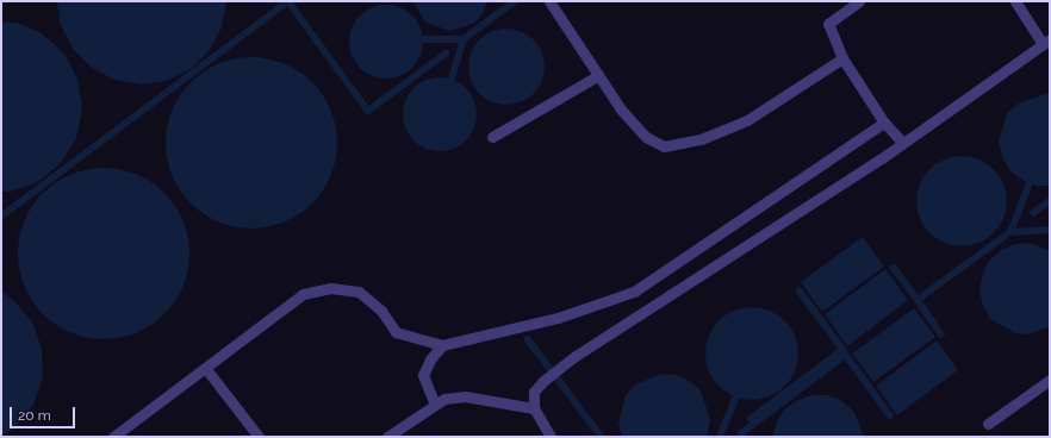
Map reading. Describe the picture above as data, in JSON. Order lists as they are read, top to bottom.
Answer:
{
  "scale_bar": "20 m"
}
